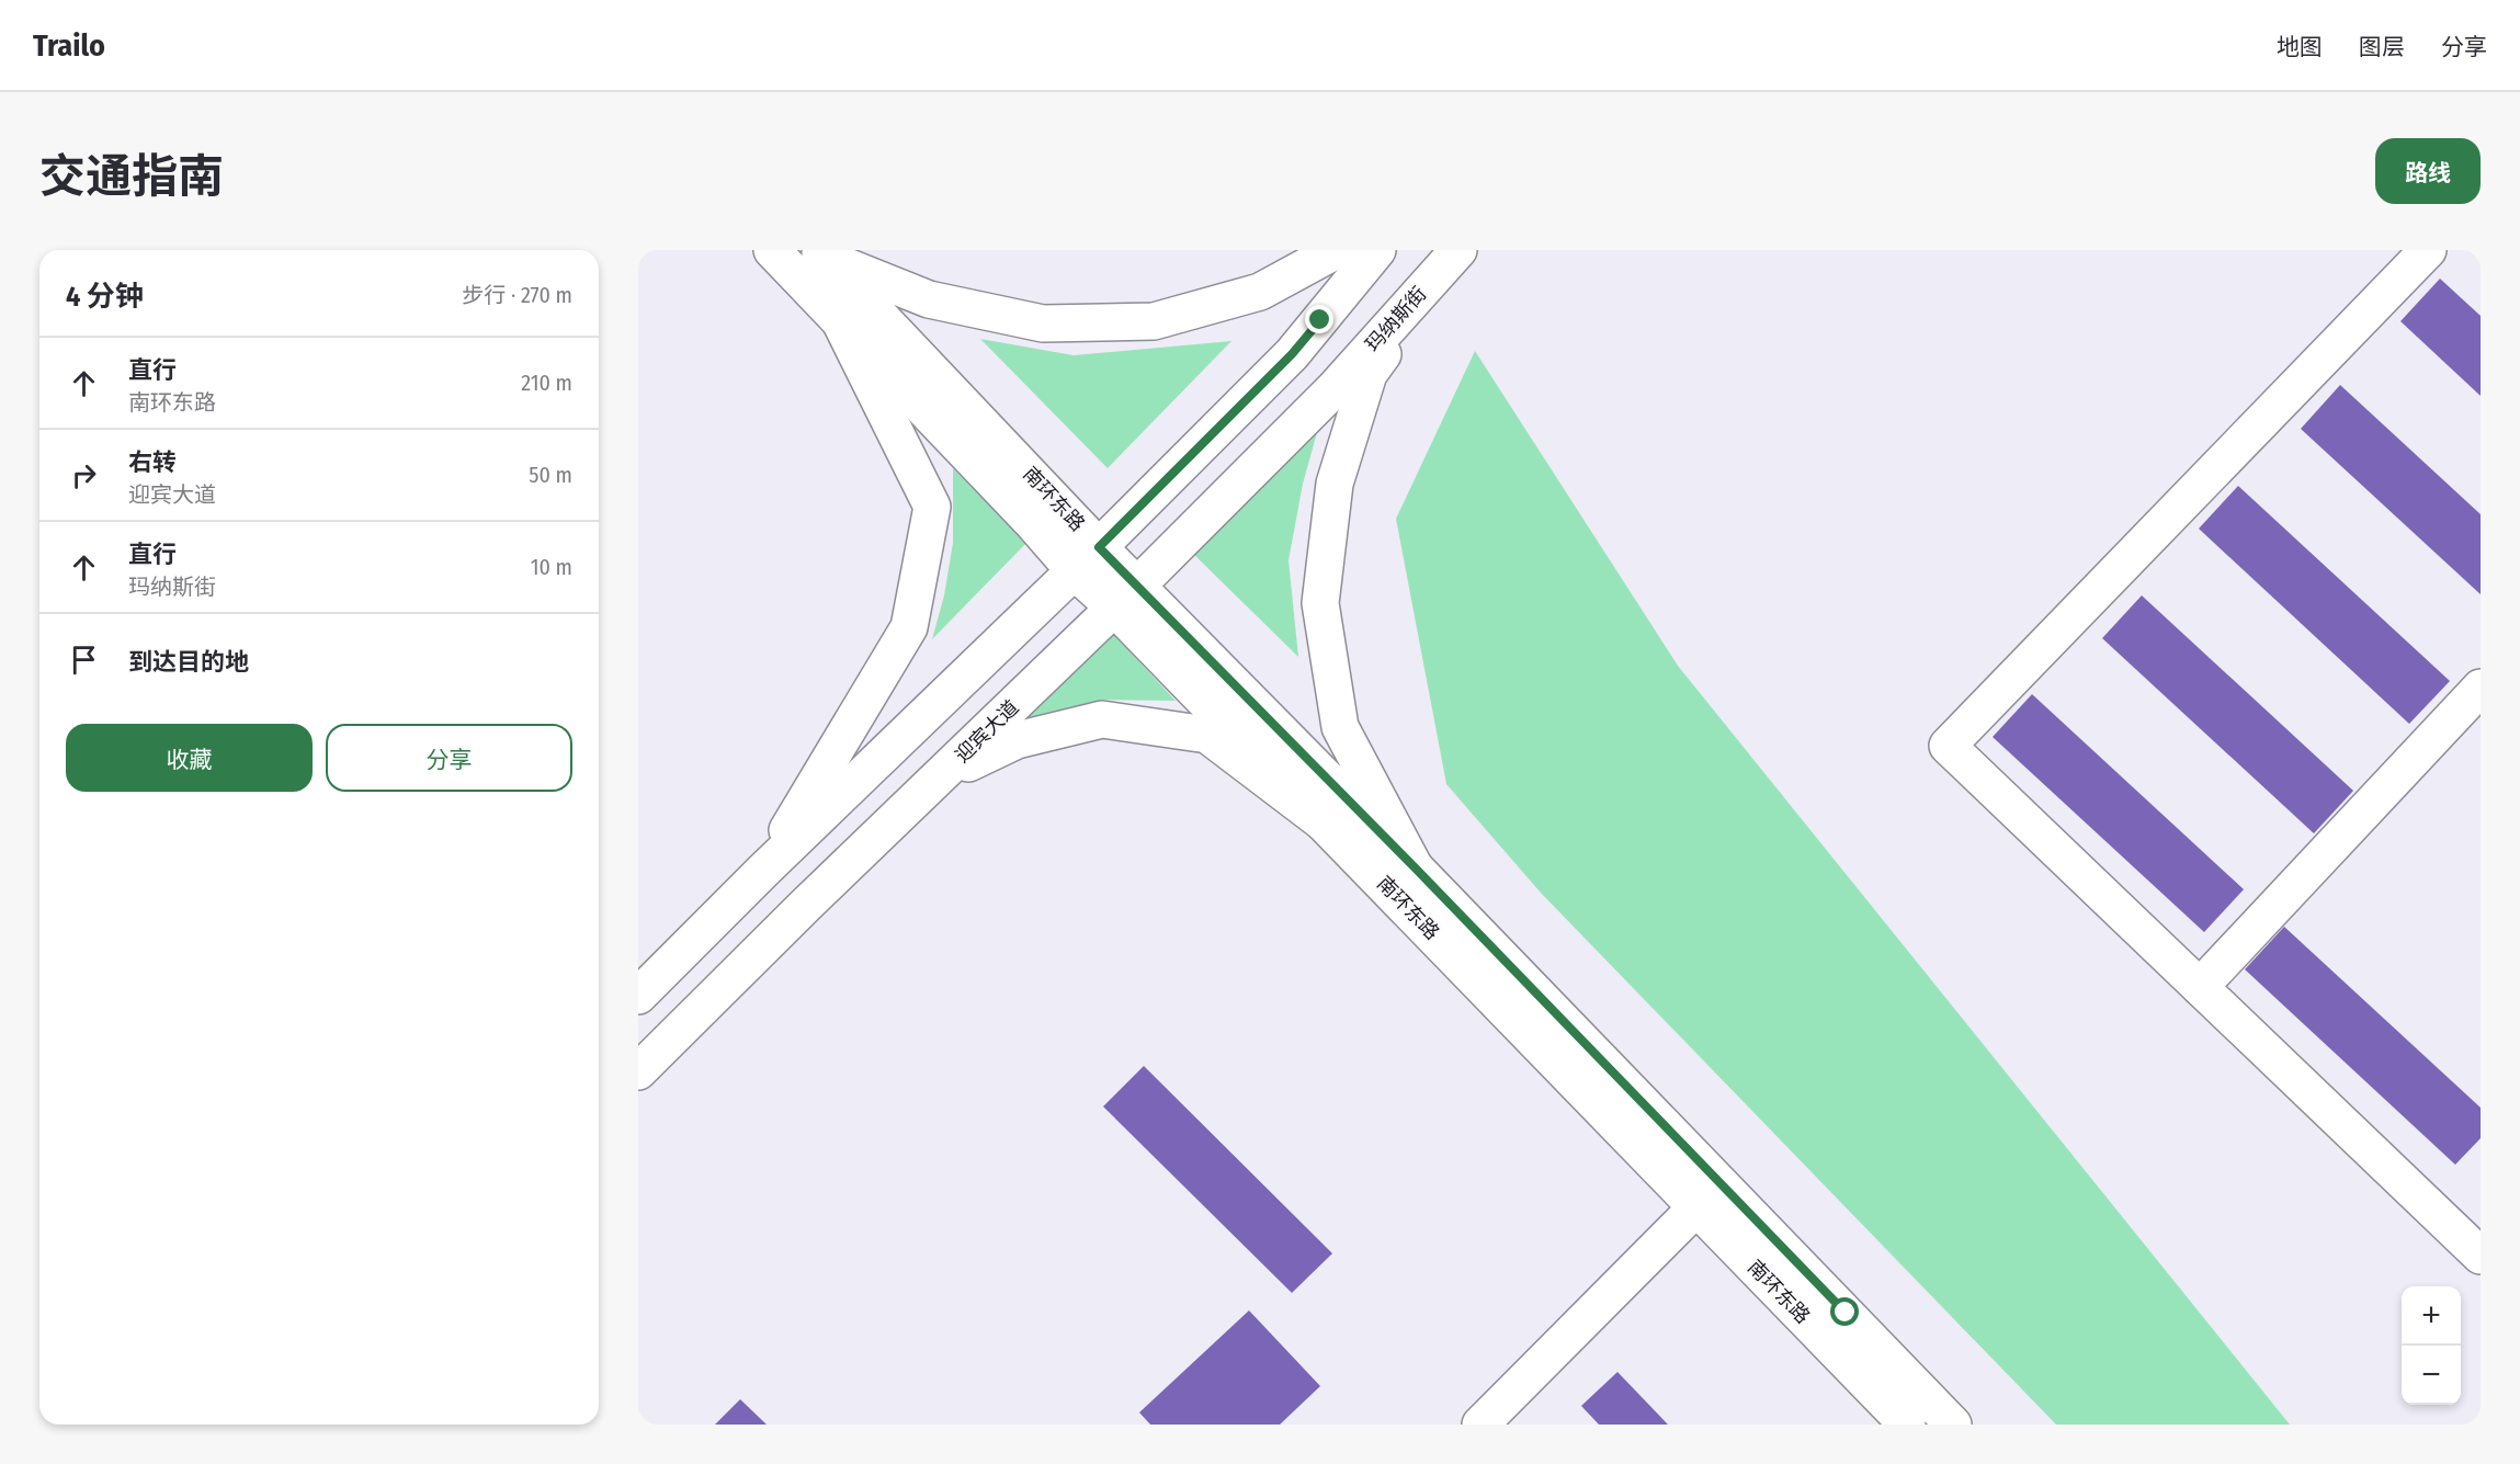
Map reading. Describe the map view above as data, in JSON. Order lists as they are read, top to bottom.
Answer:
{
  "streets": {
    "main road": ["玛纳斯街", "南环东路", "迎宾大道"]
  },
  "crossings": [
    ["玛纳斯街", "迎宾大道"],
    ["南环东路", "迎宾大道"]
  ],
  "page": {
    "header": "Trailo",
    "nav": ["地图", "图层", "分享"],
    "title": "交通指南",
    "buttons": [
      "路线",
      ["收藏", "分享"]
    ],
    "heading": ["4 分钟", "步行 · 270 m"],
    "list": [
      ["直行", "南环东路", "210 m"],
      ["右转", "迎宾大道", "50 m"],
      ["直行", "玛纳斯街", "10 m"],
      "到达目的地"
    ],
    "map_buttons": ["+", "−"]
  }
}
